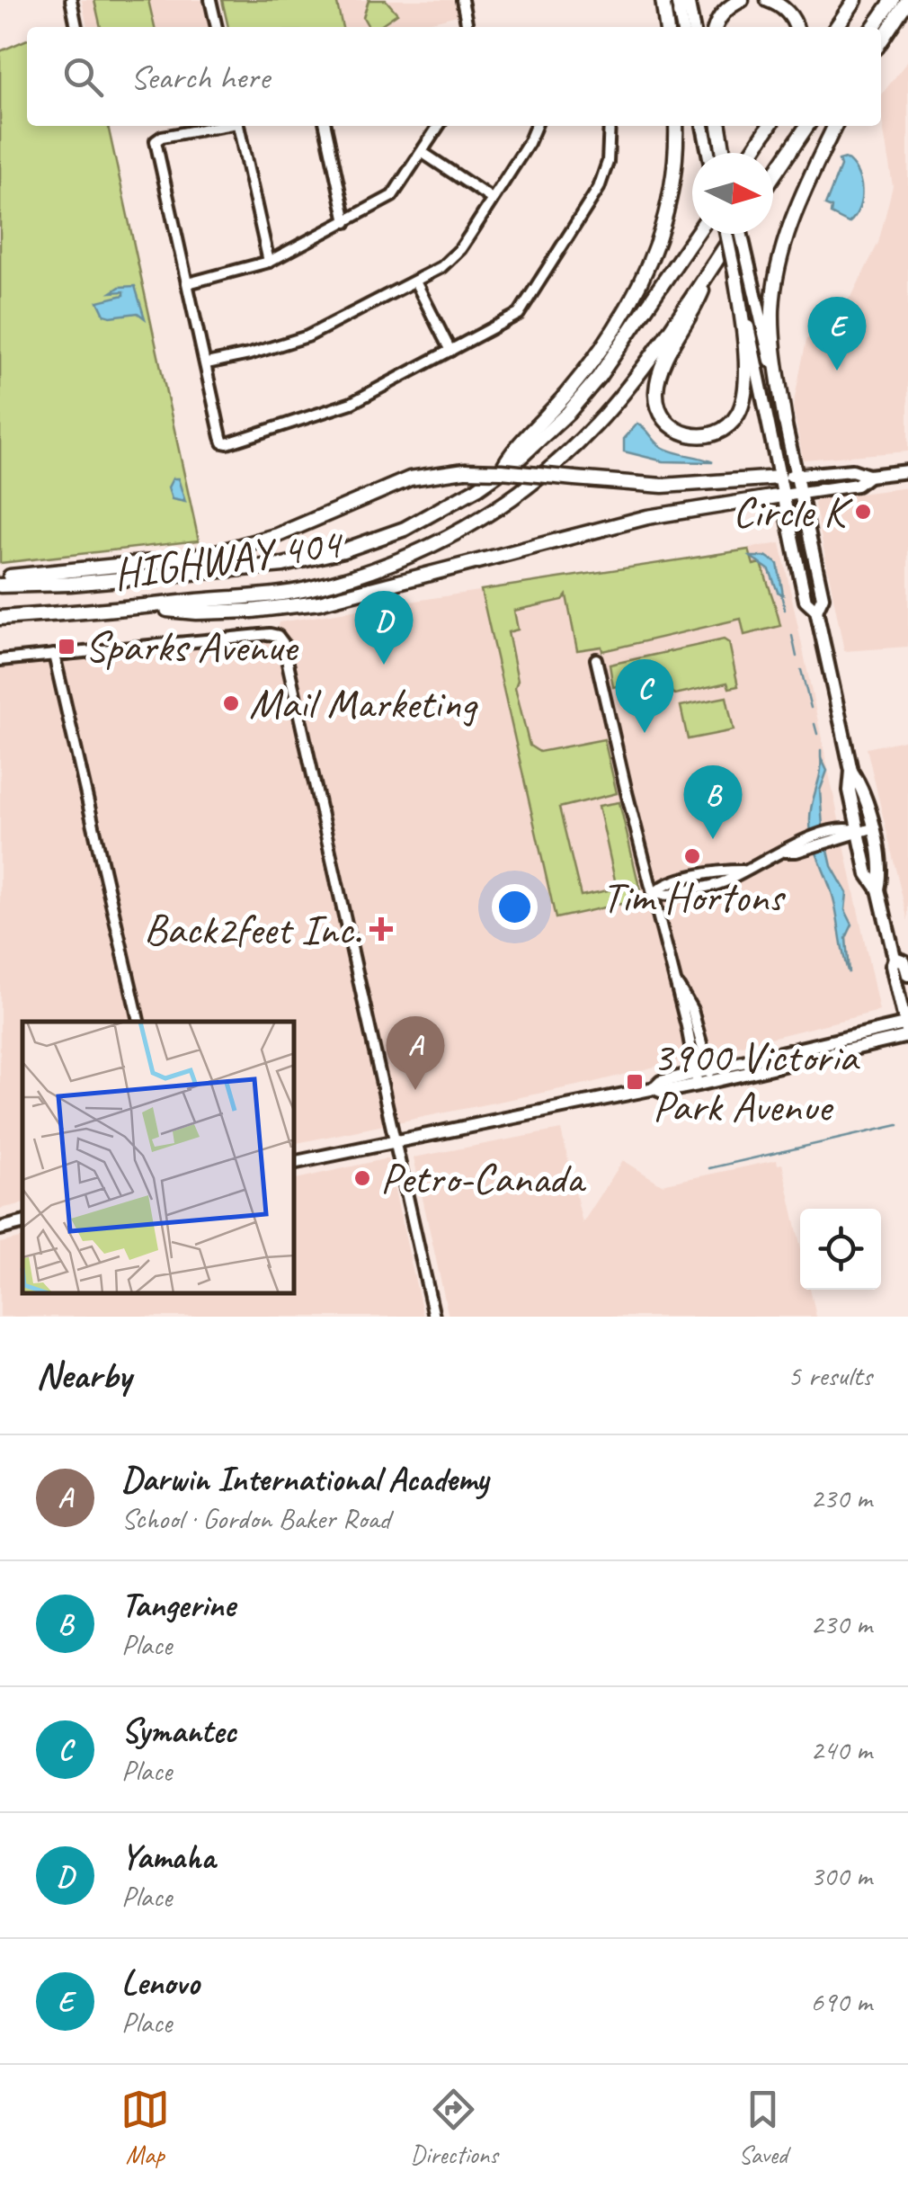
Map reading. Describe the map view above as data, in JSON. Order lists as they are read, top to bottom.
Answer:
{
  "streets": {
    "highway": ["HIGHWAY 404"]
  },
  "places": {
    "other": [
      "Circle K",
      "Mail Marketing",
      "Tim Hortons",
      "Petro-Canada"
    ],
    "transit": ["Sparks Avenue", "3900 Victoria Park Avenue"],
    "health": ["Back2feet Inc."]
  },
  "north": "right",
  "page": {
    "search": "Search here",
    "pins": [
      "E",
      "D",
      "C",
      "B",
      "A"
    ],
    "heading": ["Nearby", "5 results"],
    "list": [
      {
        "mark": "A",
        "name": "Darwin International Academy",
        "note": "School · Gordon Baker Road",
        "value": "230 m"
      },
      {
        "mark": "B",
        "name": "Tangerine",
        "note": "Place",
        "value": "230 m"
      },
      {
        "mark": "C",
        "name": "Symantec",
        "note": "Place",
        "value": "240 m"
      },
      {
        "mark": "D",
        "name": "Yamaha",
        "note": "Place",
        "value": "300 m"
      },
      {
        "mark": "E",
        "name": "Lenovo",
        "note": "Place",
        "value": "690 m"
      }
    ],
    "nav": ["Map", "Directions", "Saved"]
  }
}
